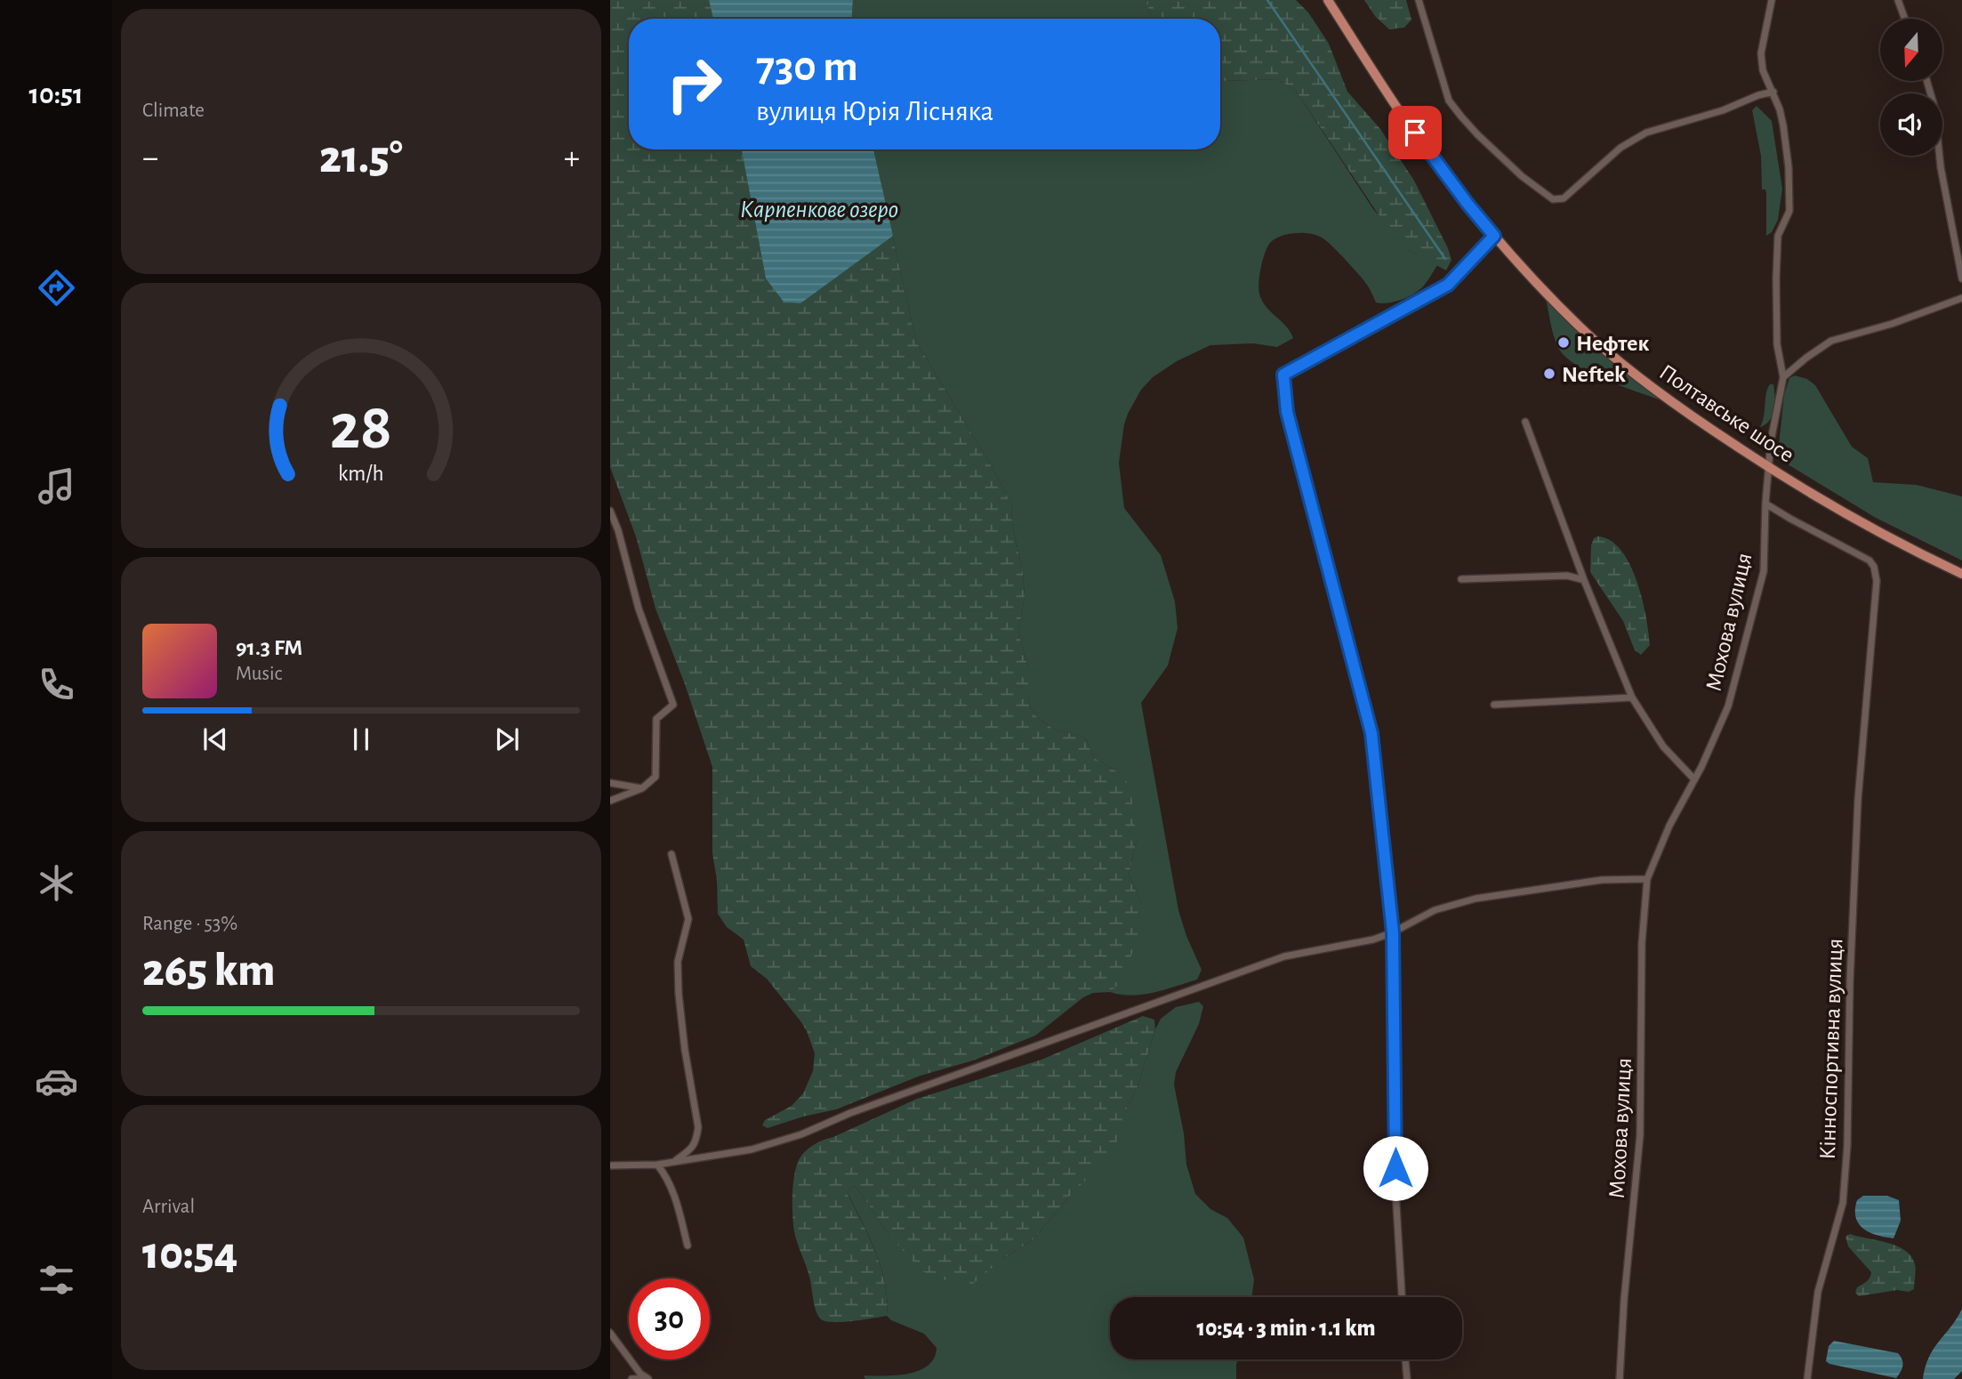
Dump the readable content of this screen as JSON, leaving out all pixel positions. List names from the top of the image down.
{
  "streets": {
    "main road": ["Полтавське шосе"],
    "street": ["Мохова вулиця", "Кінноспортивна вулиця"]
  },
  "crossings": [
    ["Полтавське шосе", "Мохова вулиця"],
    ["Мохова вулиця", "Кінноспортивна вулиця"]
  ],
  "water": ["Карпенкове озеро"],
  "places": ["Нефтек", "Neftek"],
  "north": "bottom",
  "page": {
    "tabs": "10:51",
    "tile": [
      "Climate",
      ["Range · 53%", "265 km"],
      ["Arrival", "10:54"]
    ],
    "turn": ["730 m", "вулиця Юрія Лісняка"],
    "heat": ["−", "21.5°", "+"],
    "song": ["91.3 FM", "Music"],
    "limit": "30",
    "trip": "10:54 · 3 min · 1.1 km",
    "gauge": ["28", "km/h"]
  }
}
